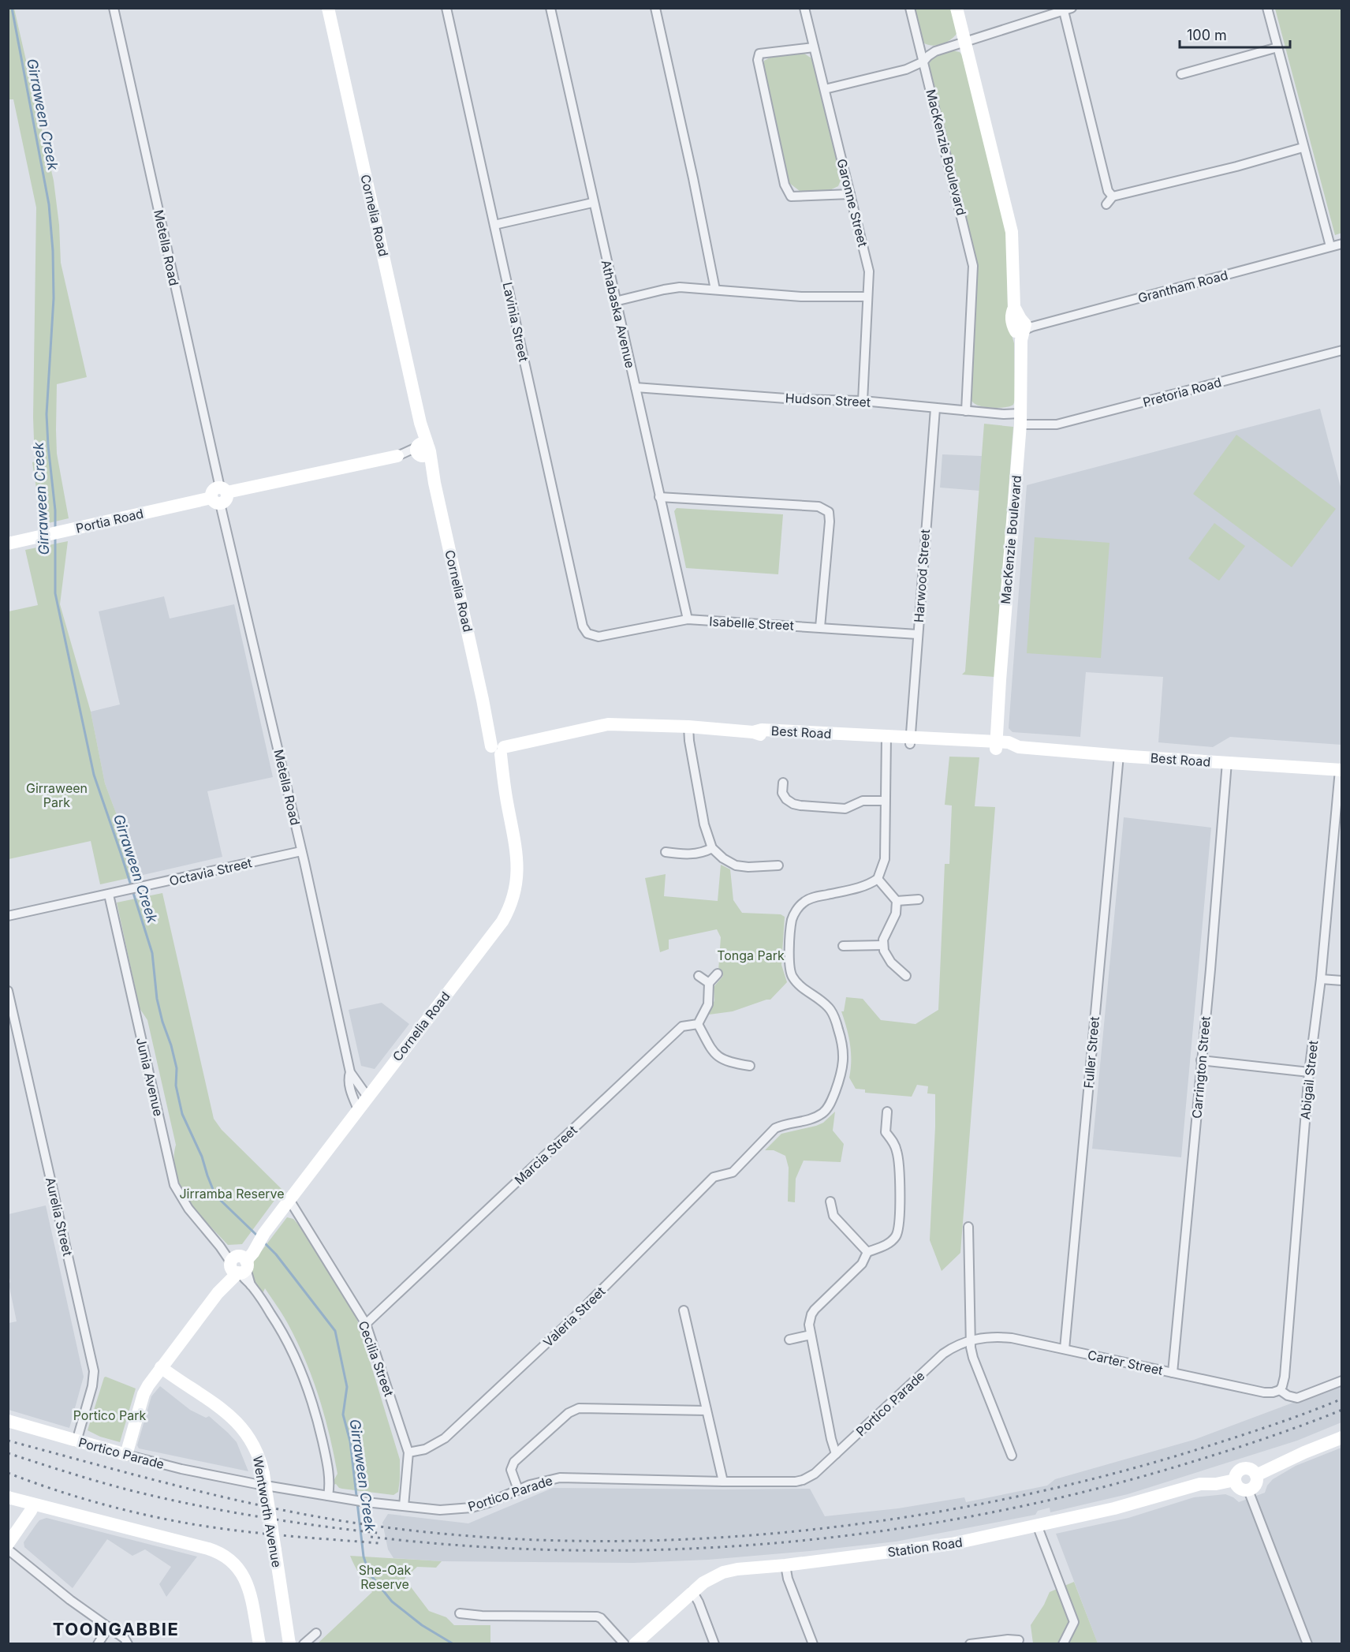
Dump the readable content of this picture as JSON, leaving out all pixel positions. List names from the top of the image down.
{
  "streets": {
    "main road": [
      "MacKenzie Boulevard",
      "Cornelia Road",
      "Portia Road",
      "Best Road",
      "Portico Parade",
      "Wentworth Avenue",
      "Station Road"
    ],
    "street": [
      "Garonne Street",
      "Metella Road",
      "Grantham Road",
      "Athabaska Avenue",
      "Lavinia Street",
      "Pretoria Road",
      "Hudson Street",
      "Harwood Street",
      "Isabelle Street",
      "Octavia Street",
      "Fuller Street",
      "Carrington Street",
      "Junia Avenue",
      "Abigail Street",
      "Marcia Street",
      "Aurelia Street",
      "Valeria Street",
      "Cecilia Street",
      "Carter Street"
    ]
  },
  "crossings": [
    ["MacKenzie Boulevard", "Grantham Road"],
    ["MacKenzie Boulevard", "Pretoria Road"],
    ["MacKenzie Boulevard", "Hudson Street"],
    ["MacKenzie Boulevard", "Best Road"],
    ["Garonne Street", "Hudson Street"],
    ["Cornelia Road", "Metella Road"],
    ["Cornelia Road", "Portia Road"],
    ["Cornelia Road", "Best Road"],
    ["Cornelia Road", "Junia Avenue"],
    ["Cornelia Road", "Cecilia Street"],
    ["Cornelia Road", "Portico Parade"],
    ["Cornelia Road", "Wentworth Avenue"],
    ["Metella Road", "Portia Road"],
    ["Metella Road", "Octavia Street"],
    ["Athabaska Avenue", "Hudson Street"],
    ["Athabaska Avenue", "Isabelle Street"],
    ["Lavinia Street", "Isabelle Street"],
    ["Pretoria Road", "Hudson Street"],
    ["Hudson Street", "Harwood Street"],
    ["Harwood Street", "Isabelle Street"],
    ["Harwood Street", "Best Road"],
    ["Best Road", "Fuller Street"],
    ["Best Road", "Carrington Street"],
    ["Best Road", "Abigail Street"],
    ["Octavia Street", "Junia Avenue"],
    ["Fuller Street", "Carter Street"],
    ["Carrington Street", "Carter Street"],
    ["Junia Avenue", "Portico Parade"],
    ["Abigail Street", "Carter Street"],
    ["Marcia Street", "Cecilia Street"],
    ["Aurelia Street", "Portico Parade"],
    ["Valeria Street", "Cecilia Street"],
    ["Cecilia Street", "Portico Parade"],
    ["Carter Street", "Portico Parade"]
  ],
  "districts": ["TOONGABBIE"],
  "water": ["Girraween Creek"],
  "parks": [
    "Girraween Park",
    "Tonga Park",
    "Jirramba Reserve",
    "Portico Park",
    "She-Oak Reserve"
  ],
  "scale_bar": "100 m"
}
